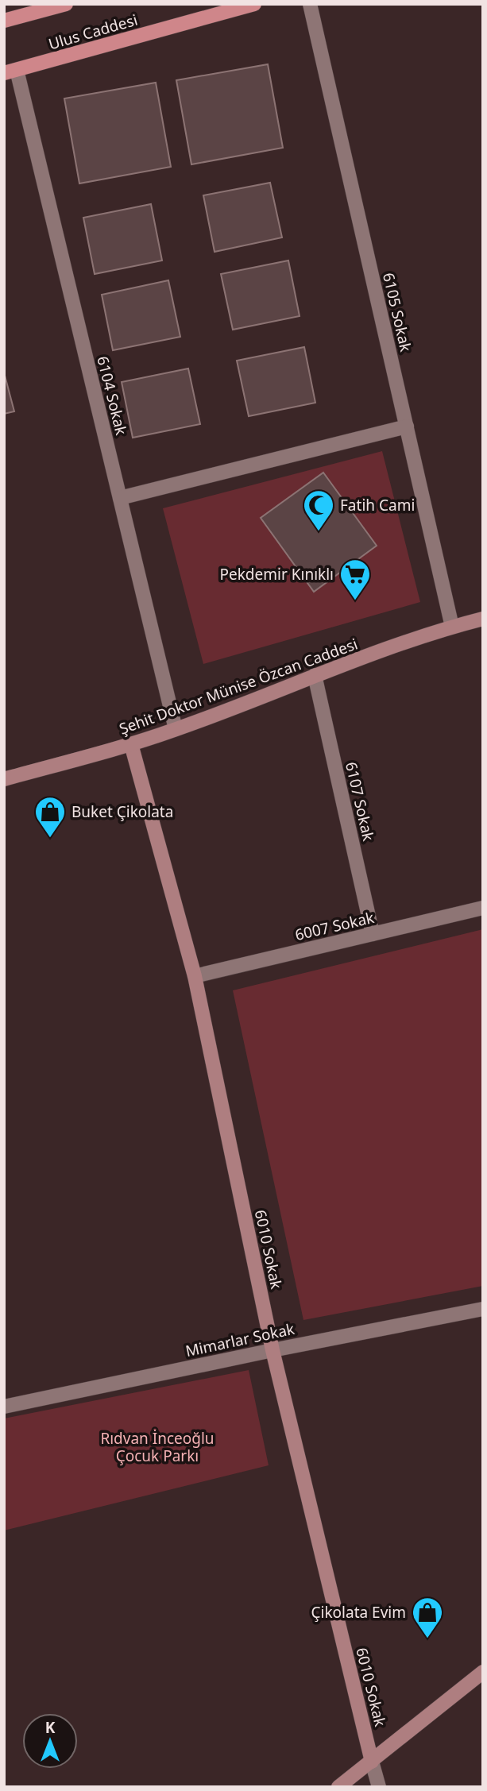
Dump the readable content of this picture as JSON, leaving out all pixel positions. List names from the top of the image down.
{
  "streets": {
    "main road": ["Ulus Caddesi"],
    "street": [
      "6105 Sokak",
      "6104 Sokak",
      "Şehit Doktor Münise Özcan Caddesi",
      "6107 Sokak",
      "6007 Sokak",
      "6010 Sokak",
      "Mimarlar Sokak"
    ]
  },
  "crossings": [
    ["Ulus Caddesi", "6104 Sokak"],
    ["6105 Sokak", "Şehit Doktor Münise Özcan Caddesi"],
    ["6104 Sokak", "Şehit Doktor Münise Özcan Caddesi"],
    ["Şehit Doktor Münise Özcan Caddesi", "6107 Sokak"],
    ["Şehit Doktor Münise Özcan Caddesi", "6010 Sokak"],
    ["6107 Sokak", "6007 Sokak"],
    ["6007 Sokak", "6010 Sokak"],
    ["6010 Sokak", "Mimarlar Sokak"]
  ],
  "parks": ["Rıdvan İnceoğlu Çocuk Parkı"],
  "places": {
    "mosque": ["Fatih Cami"],
    "supermarket": ["Pekdemir Kınıklı"],
    "shop": ["Buket Çikolata", "Çikolata Evim"]
  },
  "north": "top"
}
